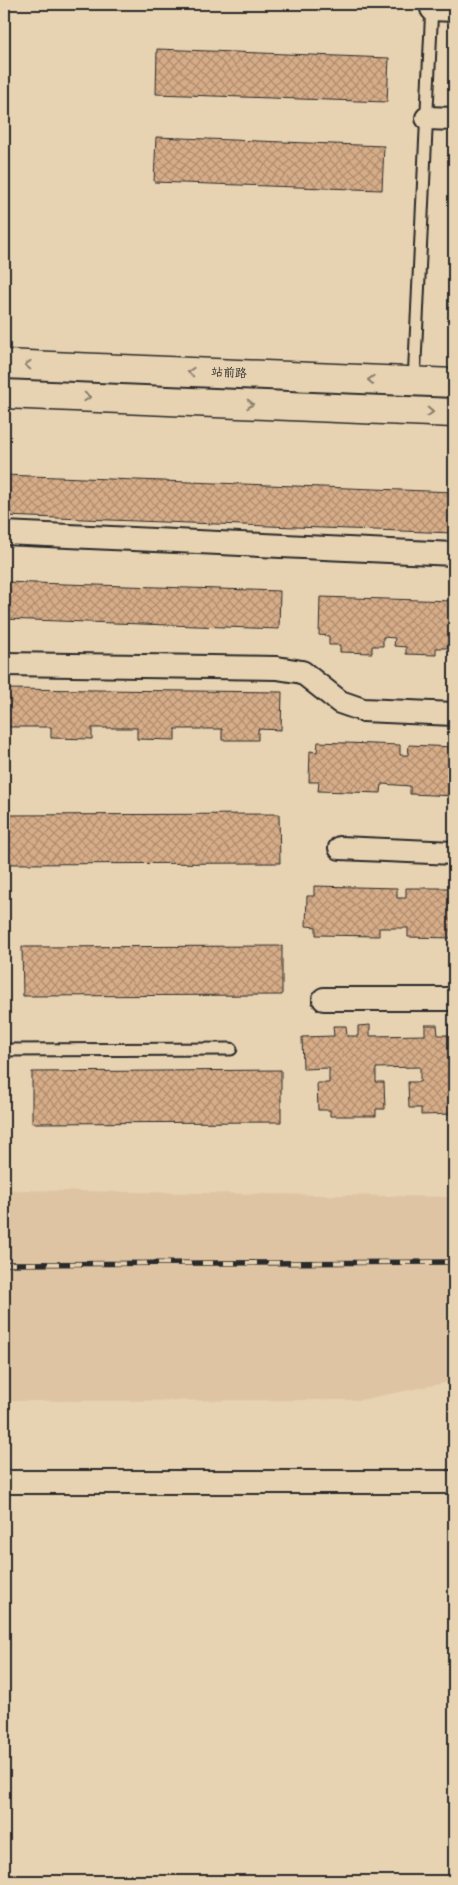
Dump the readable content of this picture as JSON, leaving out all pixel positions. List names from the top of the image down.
{
  "streets": {
    "street": ["站前路"]
  }
}
